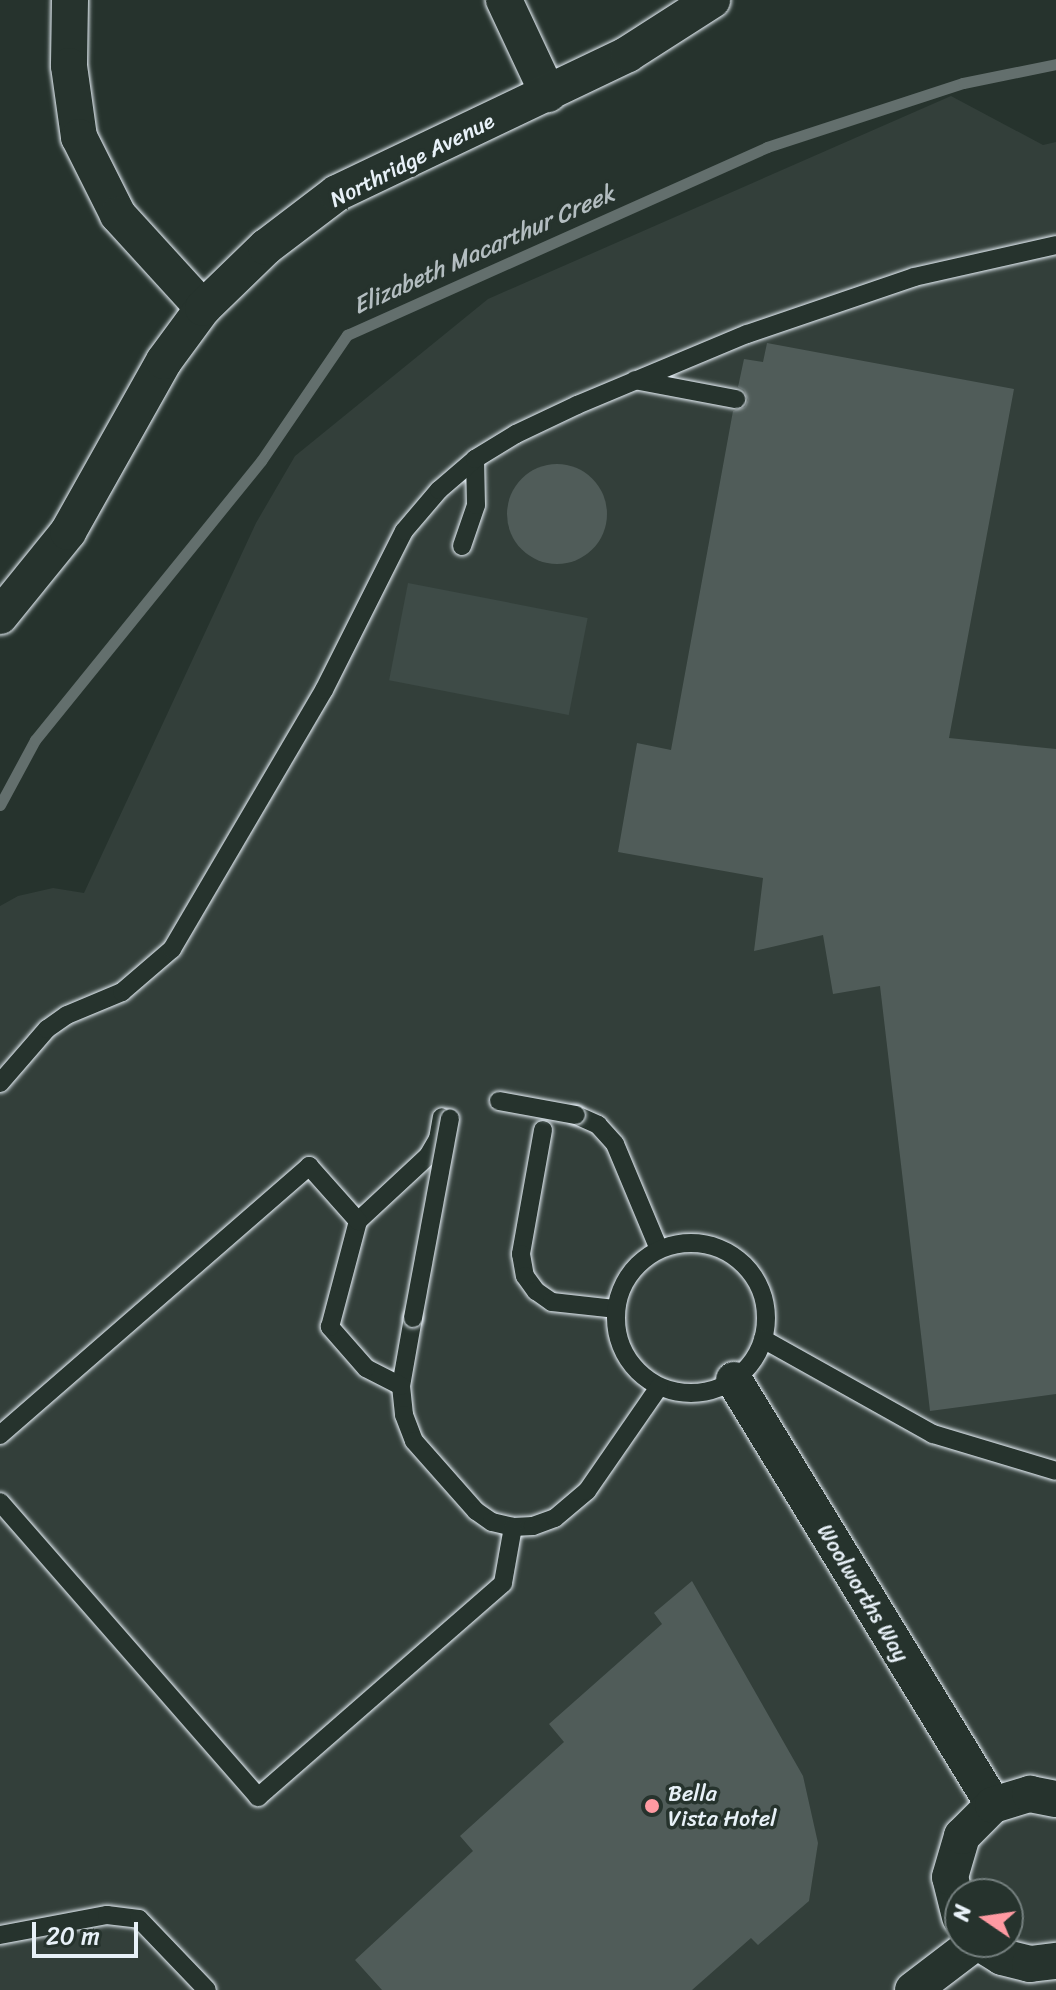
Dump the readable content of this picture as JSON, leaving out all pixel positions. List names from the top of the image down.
{
  "streets": {
    "street": ["Northridge Avenue", "Woolworths Way"]
  },
  "water": ["Elizabeth Macarthur Creek"],
  "places": ["Bella Vista Hotel"],
  "scale_bar": "20 m",
  "north": "left"
}
